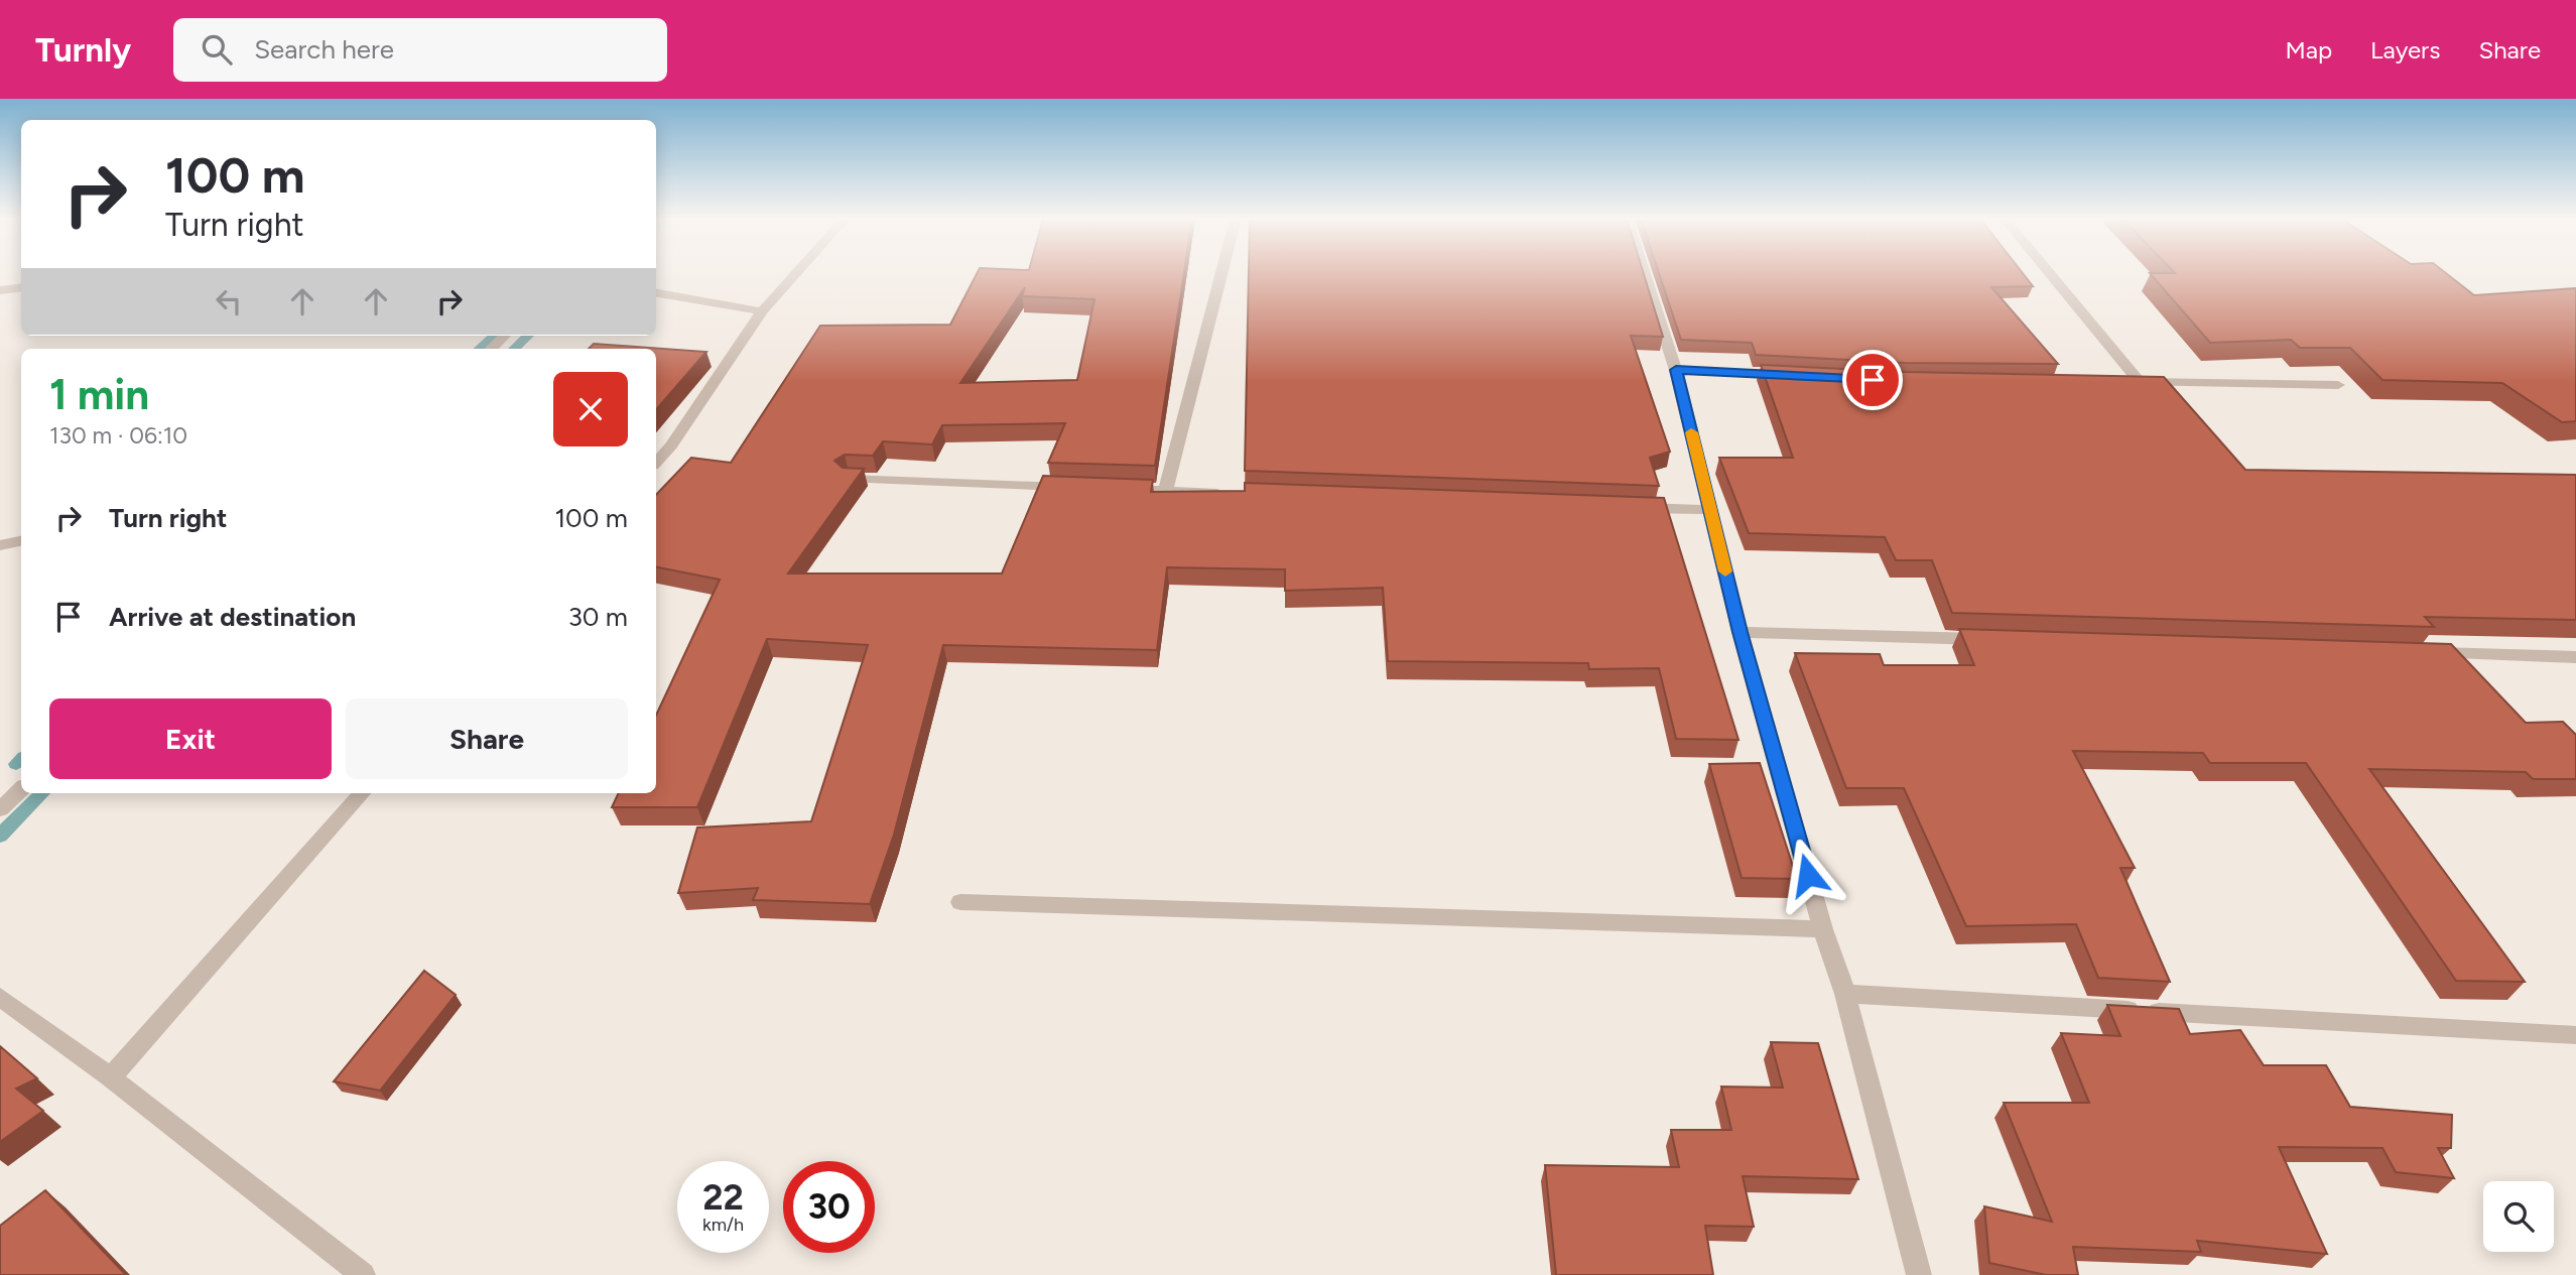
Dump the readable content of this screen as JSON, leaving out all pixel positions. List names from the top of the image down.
{
  "page": {
    "header": "Turnly",
    "search": "Search here",
    "nav": ["Map", "Layers", "Share"],
    "turn": ["100 m", "Turn right"],
    "heading": ["1 min", "130 m · 06:10"],
    "list": [
      {
        "name": "Turn right",
        "value": "100 m"
      },
      {
        "name": "Arrive at destination",
        "value": "30 m"
      }
    ],
    "buttons": ["Exit", "Share"],
    "speed": "22 km/h",
    "limit": "30"
  }
}
